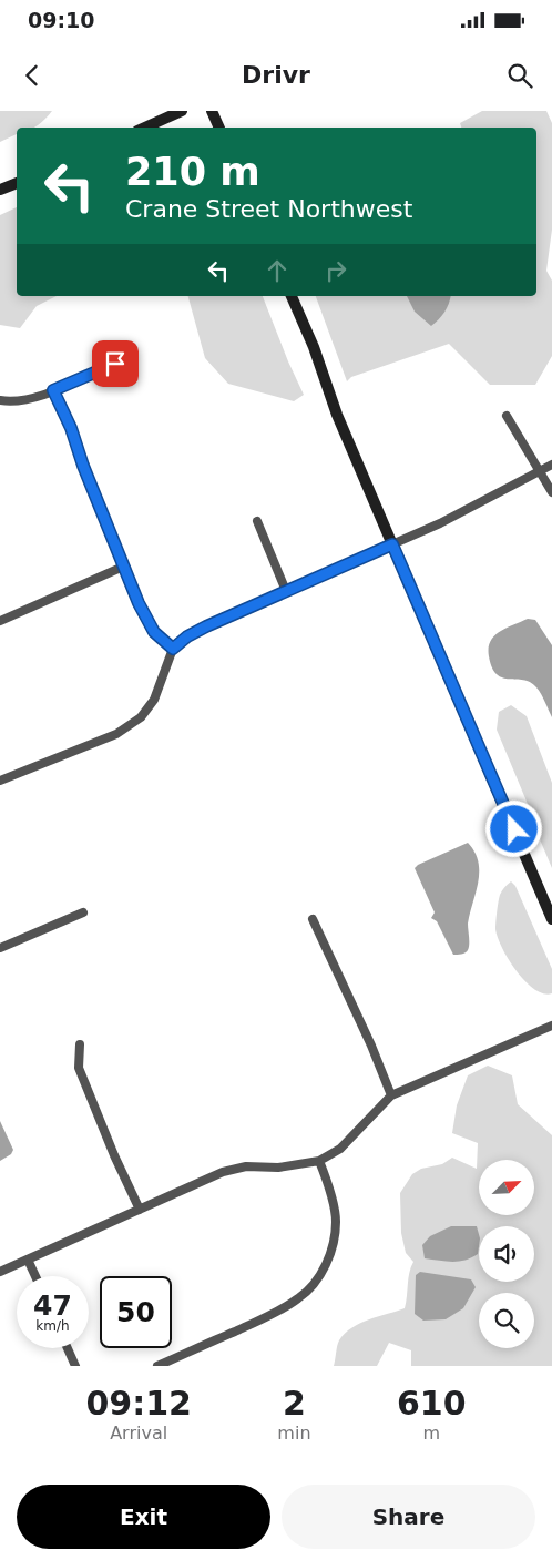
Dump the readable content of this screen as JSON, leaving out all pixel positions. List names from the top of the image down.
{
  "north": "top right",
  "page": {
    "status": "09:10",
    "header": "Drivr",
    "turn": ["210 m", "Crane Street Northwest"],
    "speed": "47 km/h",
    "limit": "50",
    "eta": [
      "09:12",
      "Arrival",
      "2",
      "min",
      "610",
      "m"
    ],
    "buttons": ["Exit", "Share"]
  }
}
